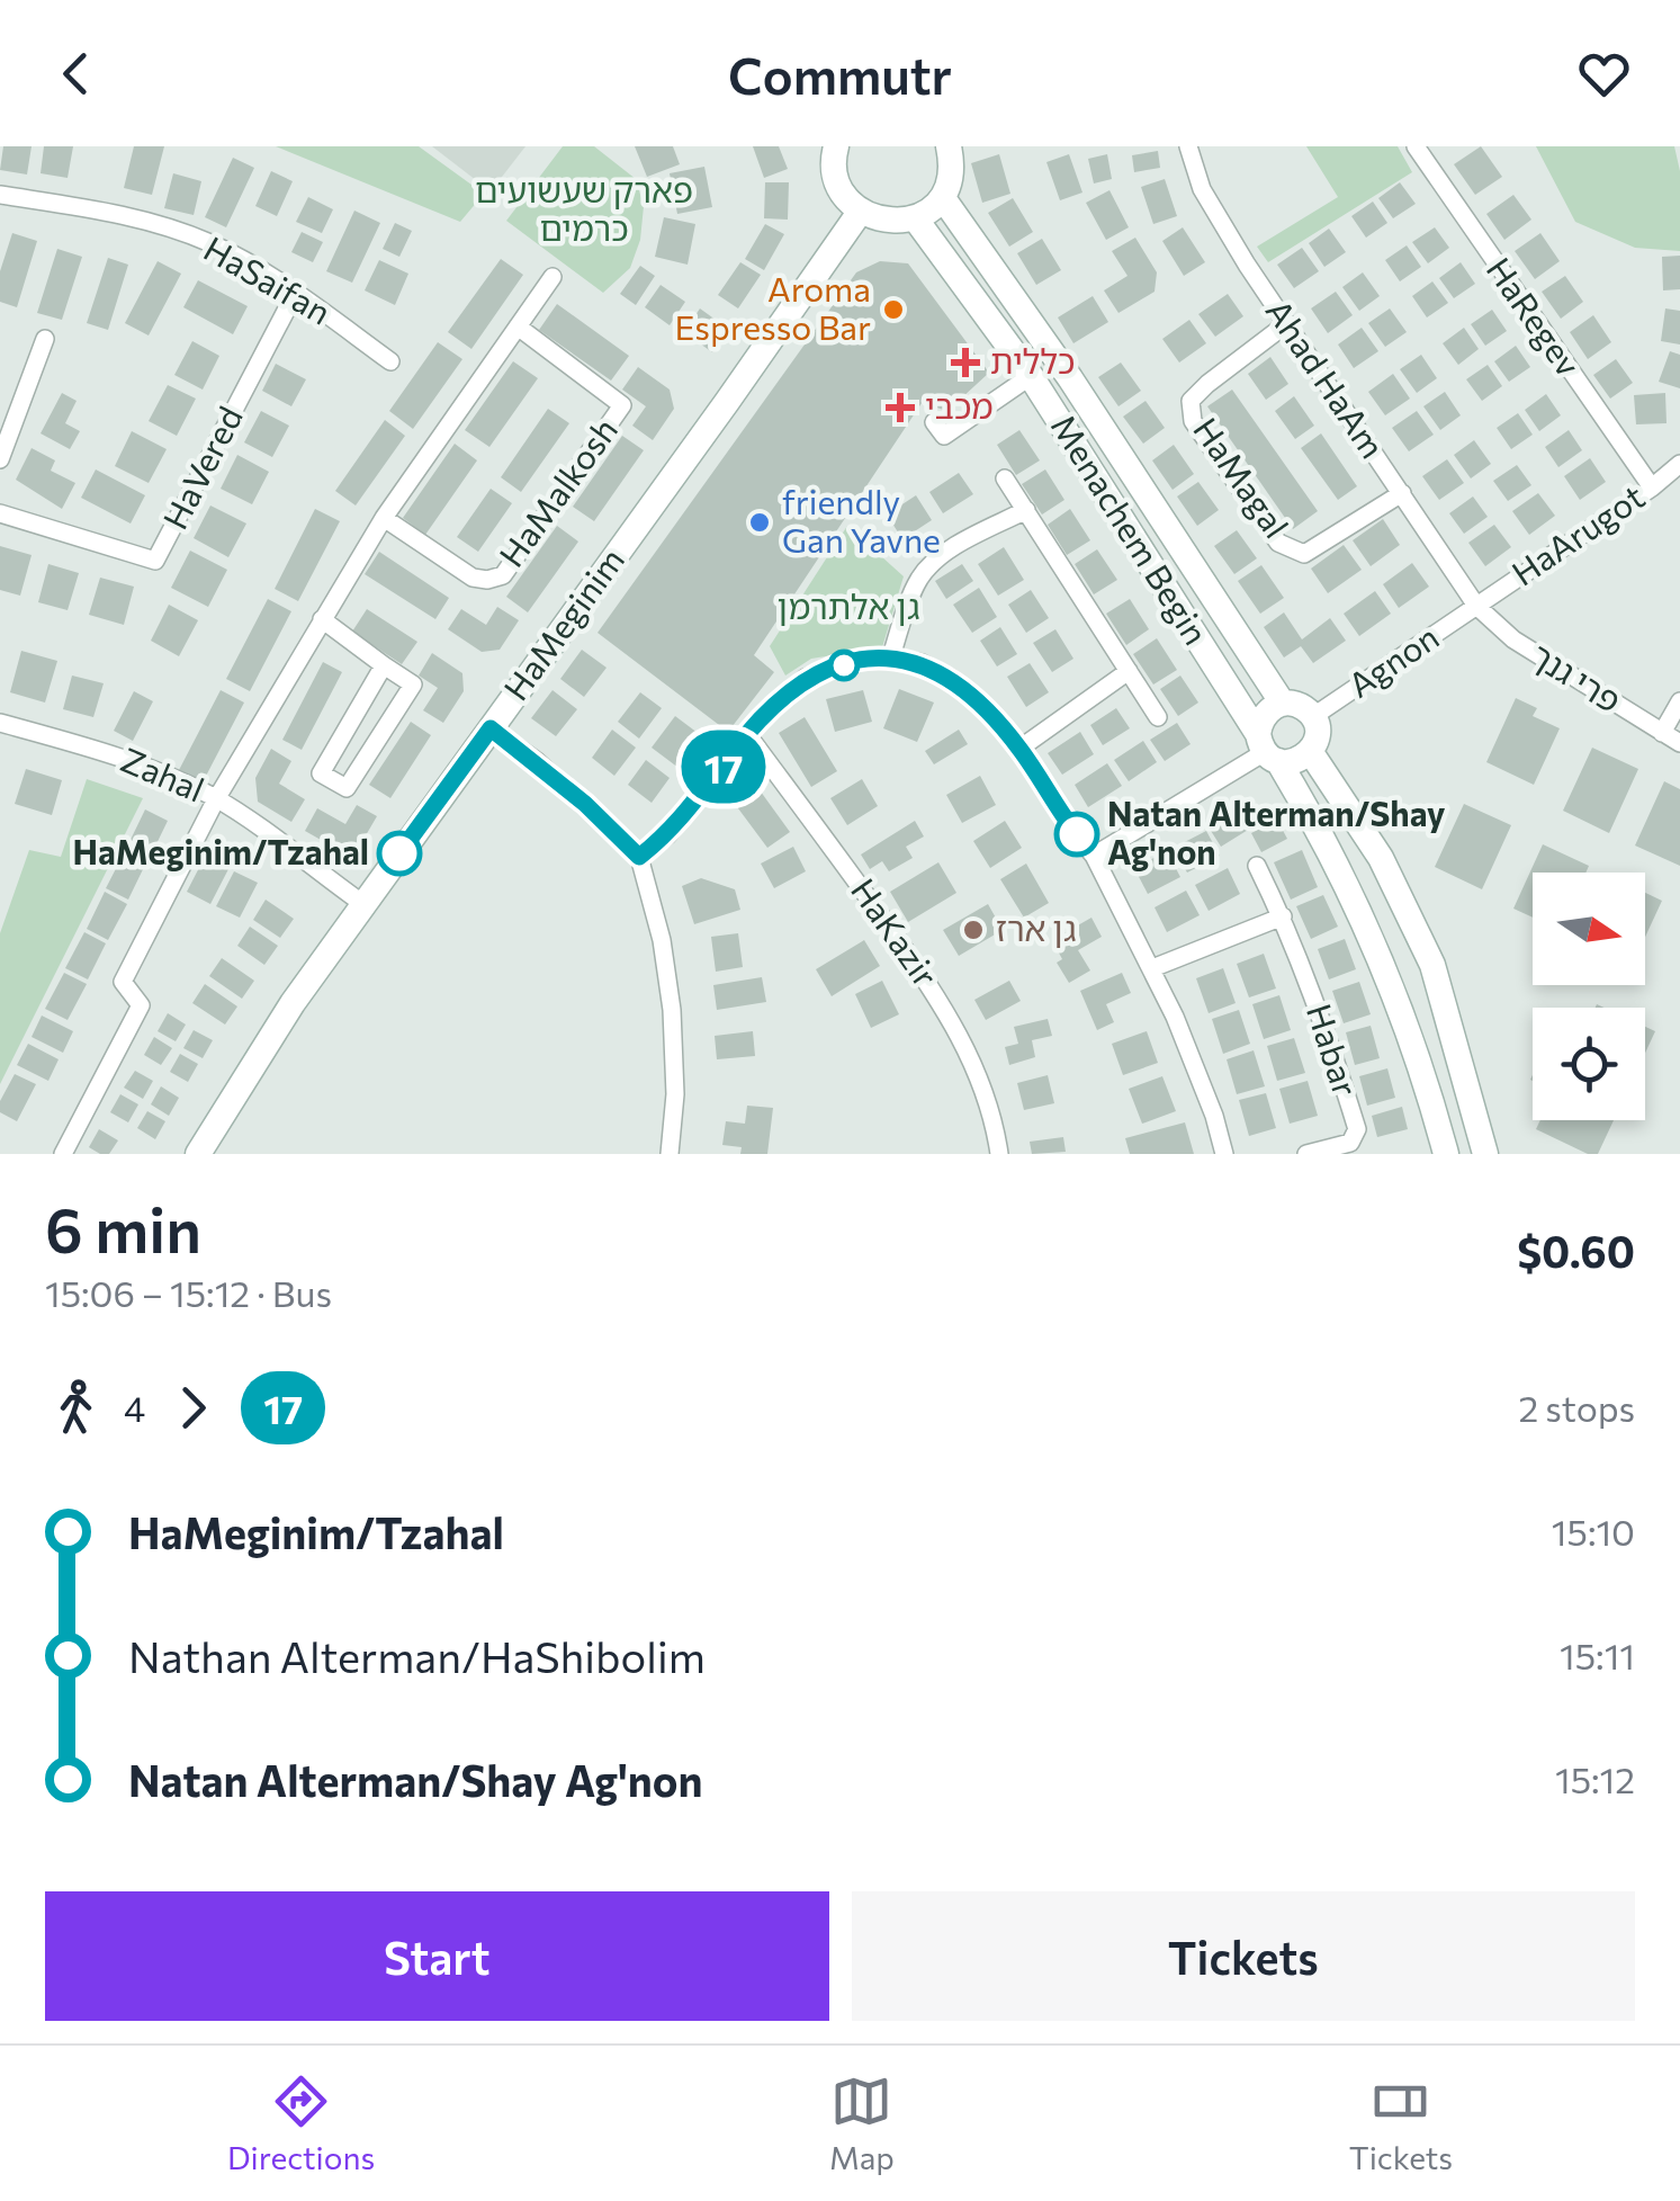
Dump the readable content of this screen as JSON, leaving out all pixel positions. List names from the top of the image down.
{
  "streets": {
    "main road": ["Menachem Begin", "HaMeginim"],
    "street": [
      "HaSaifan",
      "HaRegev",
      "Ahad HaAm",
      "HaVered",
      "HaMagal",
      "HaMalkosh",
      "HaArugot",
      "Agnon",
      "פרי גנך",
      "Zahal",
      "HaKazir",
      "Habar"
    ]
  },
  "crossings": [
    ["HaSaifan", "HaVered"],
    ["HaRegev", "HaArugot"],
    ["Ahad HaAm", "HaMagal"],
    ["Ahad HaAm", "HaArugot"],
    ["Ahad HaAm", "Agnon"],
    ["Ahad HaAm", "פרי גנך"],
    ["Menachem Begin", "Agnon"],
    ["HaArugot", "Agnon"],
    ["HaArugot", "פרי גנך"],
    ["HaMeginim", "Zahal"],
    ["Agnon", "פרי גנך"]
  ],
  "parks": ["פארק שעשועים כרמים", "גן אלתרמן"],
  "places": {
    "other": [
      "Aroma Espresso Bar",
      "friendly Gan Yavne",
      "Natan Alterman/Shay Ag'non",
      "HaMeginim/Tzahal",
      "גן ארז"
    ],
    "health": ["כללית", "מכבי"]
  },
  "lines": ["bus line 17"],
  "north": "right",
  "page": {
    "header": "Commutr",
    "on_map": "17",
    "heading": ["6 min", "15:06 – 15:12 · Bus", "$0.60"],
    "legs": ["4", "17", "2 stops"],
    "list": [
      {
        "name": "HaMeginim/Tzahal",
        "value": "15:10"
      },
      {
        "name": "Nathan Alterman/HaShibolim",
        "value": "15:11"
      },
      {
        "name": "Natan Alterman/Shay Ag'non",
        "value": "15:12"
      }
    ],
    "buttons": ["Start", "Tickets"],
    "tabs": ["Directions", "Map", "Tickets"]
  }
}
